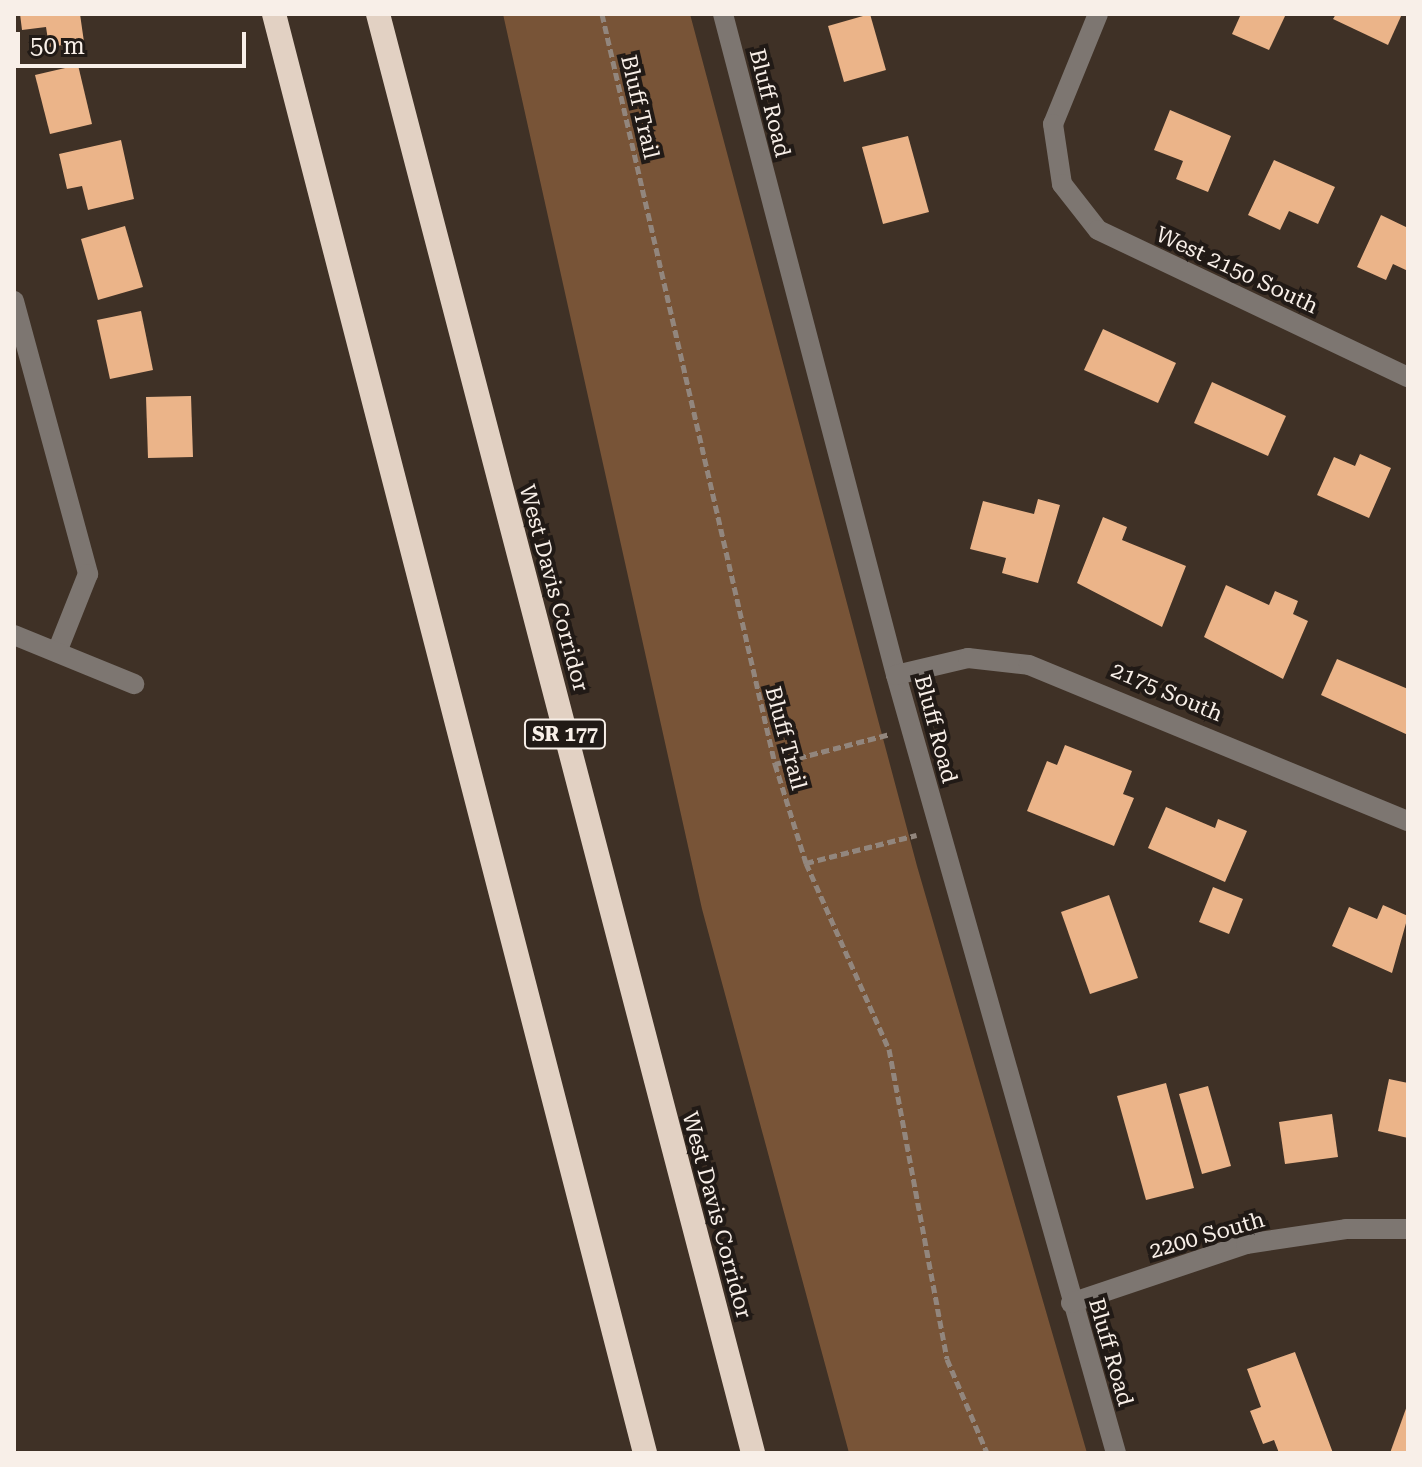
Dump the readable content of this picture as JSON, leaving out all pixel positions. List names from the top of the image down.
{
  "streets": {
    "highway": ["West Davis Corridor", "SR 177"],
    "street": [
      "Bluff Road",
      "West 2150 South",
      "2175 South",
      "2200 South"
    ],
    "path": ["Bluff Trail"]
  },
  "crossings": [
    ["Bluff Road", "2175 South"],
    ["Bluff Road", "2200 South"]
  ],
  "scale_bar": "50 m"
}
